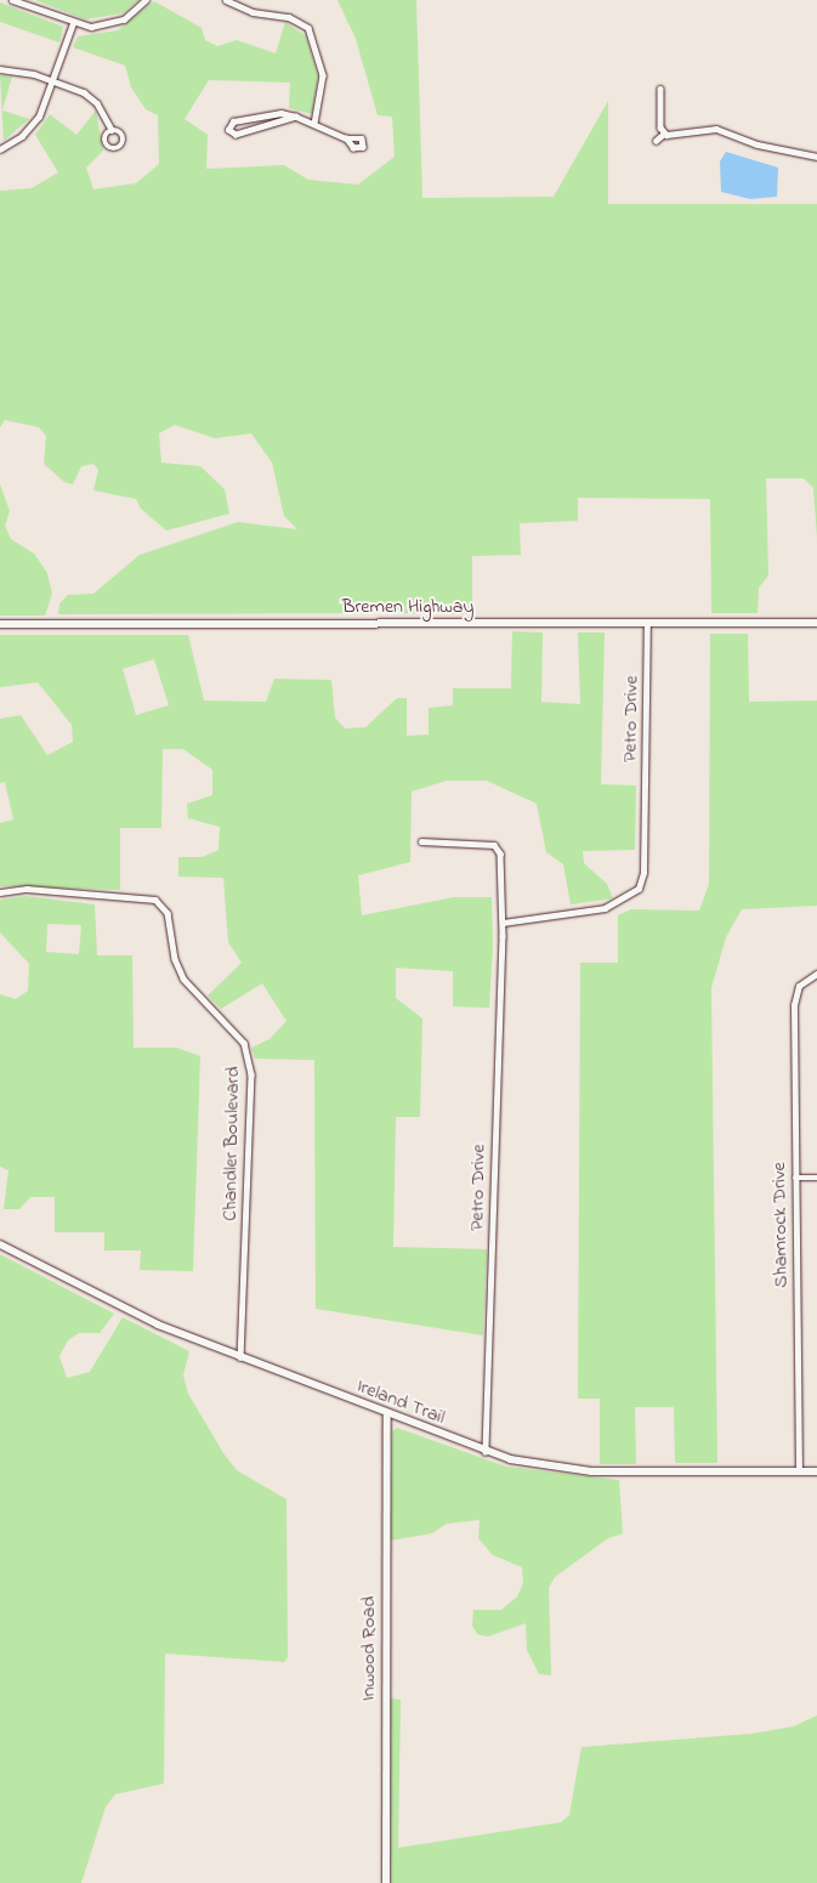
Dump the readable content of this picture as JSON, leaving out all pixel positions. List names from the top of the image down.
{
  "streets": {
    "street": [
      "Bremen Highway",
      "Petro Drive",
      "Chandler Boulevard",
      "Shamrock Drive",
      "Ireland Trail",
      "Inwood Road"
    ]
  },
  "crossings": [
    ["Bremen Highway", "Petro Drive"],
    ["Petro Drive", "Ireland Trail"],
    ["Chandler Boulevard", "Ireland Trail"],
    ["Shamrock Drive", "Ireland Trail"],
    ["Ireland Trail", "Inwood Road"]
  ]
}
